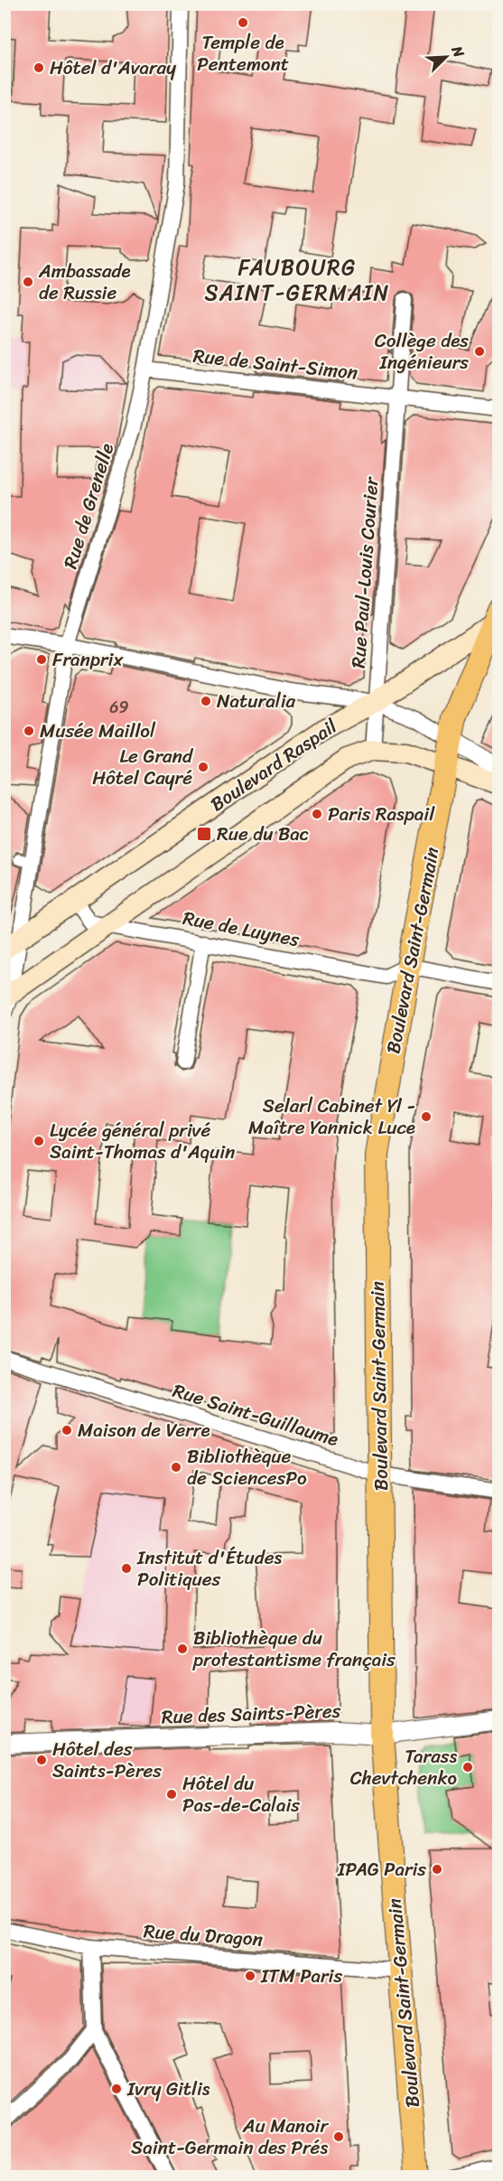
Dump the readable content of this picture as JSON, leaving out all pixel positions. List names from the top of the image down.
{
  "streets": {
    "main road": ["Boulevard Raspail", "Boulevard Saint-Germain"],
    "street": [
      "Rue de Saint-Simon",
      "Rue de Grenelle",
      "Rue Paul-Louis Courier",
      "Rue de Luynes",
      "Rue Saint-Guillaume",
      "Rue des Saints-Pères",
      "Rue du Dragon"
    ]
  },
  "crossings": [
    ["Rue de Saint-Simon", "Rue de Grenelle"],
    ["Rue de Saint-Simon", "Rue Paul-Louis Courier"],
    ["Rue de Grenelle", "Boulevard Raspail"],
    ["Rue Paul-Louis Courier", "Boulevard Raspail"],
    ["Boulevard Raspail", "Rue de Luynes"],
    ["Boulevard Raspail", "Boulevard Saint-Germain"],
    ["Rue de Luynes", "Boulevard Saint-Germain"],
    ["Boulevard Saint-Germain", "Rue Saint-Guillaume"],
    ["Boulevard Saint-Germain", "Rue des Saints-Pères"],
    ["Boulevard Saint-Germain", "Rue du Dragon"]
  ],
  "districts": ["FAUBOURG SAINT-GERMAIN"],
  "places": {
    "other": [
      "Temple de Pentemont",
      "Hôtel d'Avaray",
      "Ambassade de Russie",
      "Collège des Ingénieurs",
      "Franprix",
      "Naturalia",
      "Musée Maillol",
      "Le Grand Hôtel Cayré",
      "Paris Raspail",
      "Selarl Cabinet Yl - Maître Yannick Luce",
      "Lycée général privé Saint-Thomas d'Aquin",
      "Maison de Verre",
      "Bibliothèque de SciencesPo",
      "Institut d'Études Politiques",
      "Bibliothèque du protestantisme français",
      "Hôtel des Saints-Pères",
      "Tarass Chevtchenko",
      "Hôtel du Pas-de-Calais",
      "IPAG Paris",
      "ITM Paris",
      "Ivry Gitlis",
      "Au Manoir Saint-Germain des Prés"
    ],
    "transit": ["Rue du Bac"]
  },
  "house_numbers": ["69"],
  "north": "top right"
}
